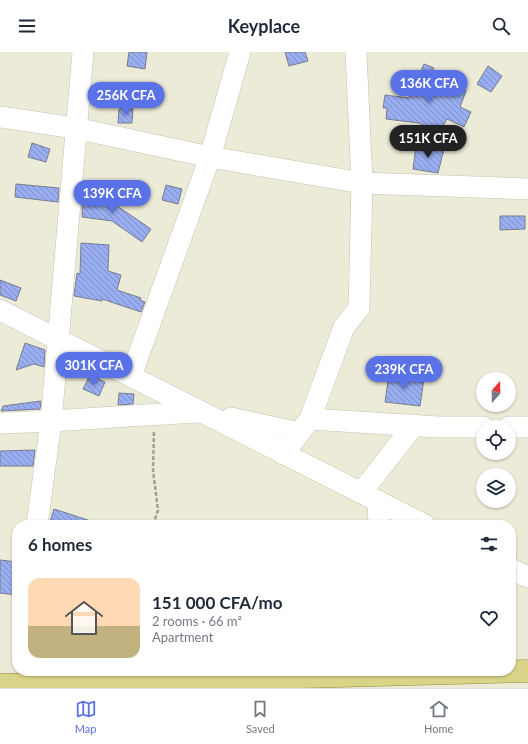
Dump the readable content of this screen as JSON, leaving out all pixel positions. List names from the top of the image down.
{
  "north": "top",
  "page": {
    "header": "Keyplace",
    "price": [
      "136K CFA",
      "256K CFA",
      "151K CFA",
      "139K CFA",
      "301K CFA",
      "239K CFA"
    ],
    "heading": "6 homes",
    "list": [
      {
        "name": "151 000 CFA/mo",
        "note": "2 rooms · 66 m² · Apartment"
      }
    ],
    "tabs": ["Map", "Saved", "Home"]
  }
}
